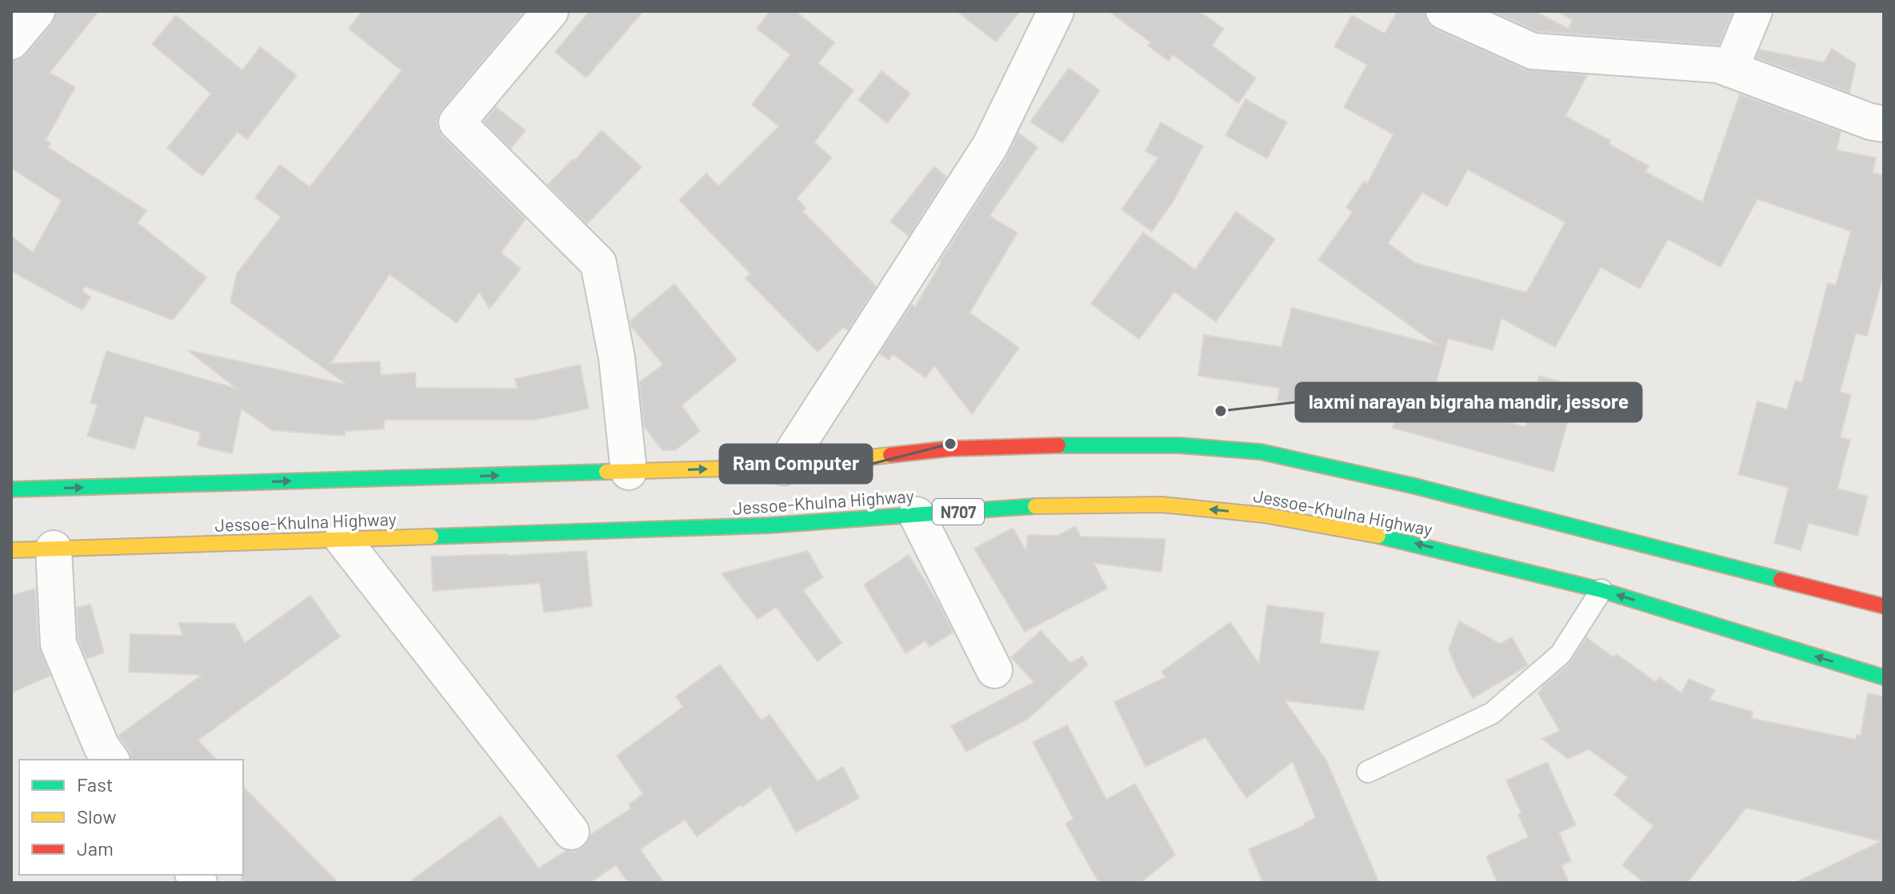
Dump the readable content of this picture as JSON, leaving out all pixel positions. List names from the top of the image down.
{
  "streets": {
    "highway": ["Jessoe-Khulna Highway", "N707"]
  },
  "places": ["laxmi narayan bigraha mandir, jessore", "Ram Computer"],
  "legend": ["Fast", "Slow", "Jam"]
}
